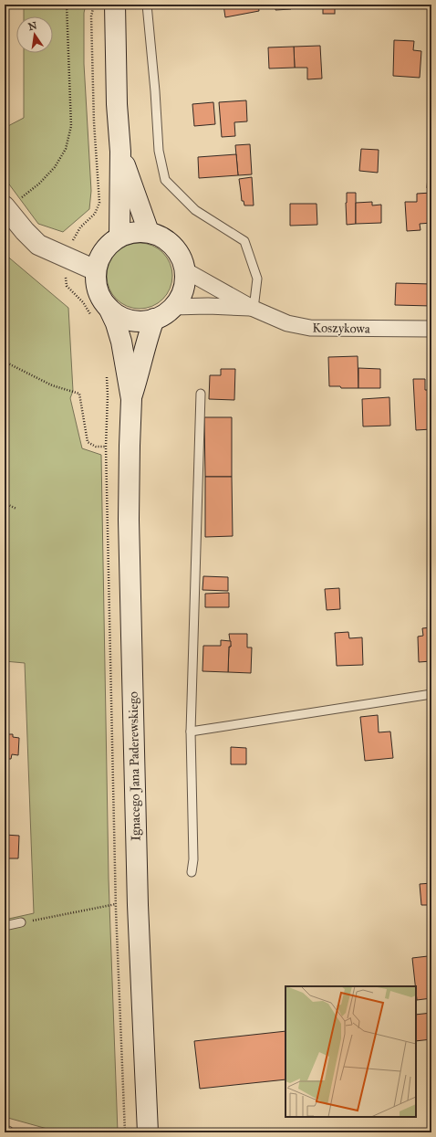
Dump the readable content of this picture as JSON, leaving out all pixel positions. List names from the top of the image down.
{
  "streets": {
    "main road": ["Ignacego Jana Paderewskiego"],
    "street": ["Koszykowa"]
  },
  "crossings": [
    ["Koszykowa", "Ignacego Jana Paderewskiego"]
  ],
  "north": "top"
}
